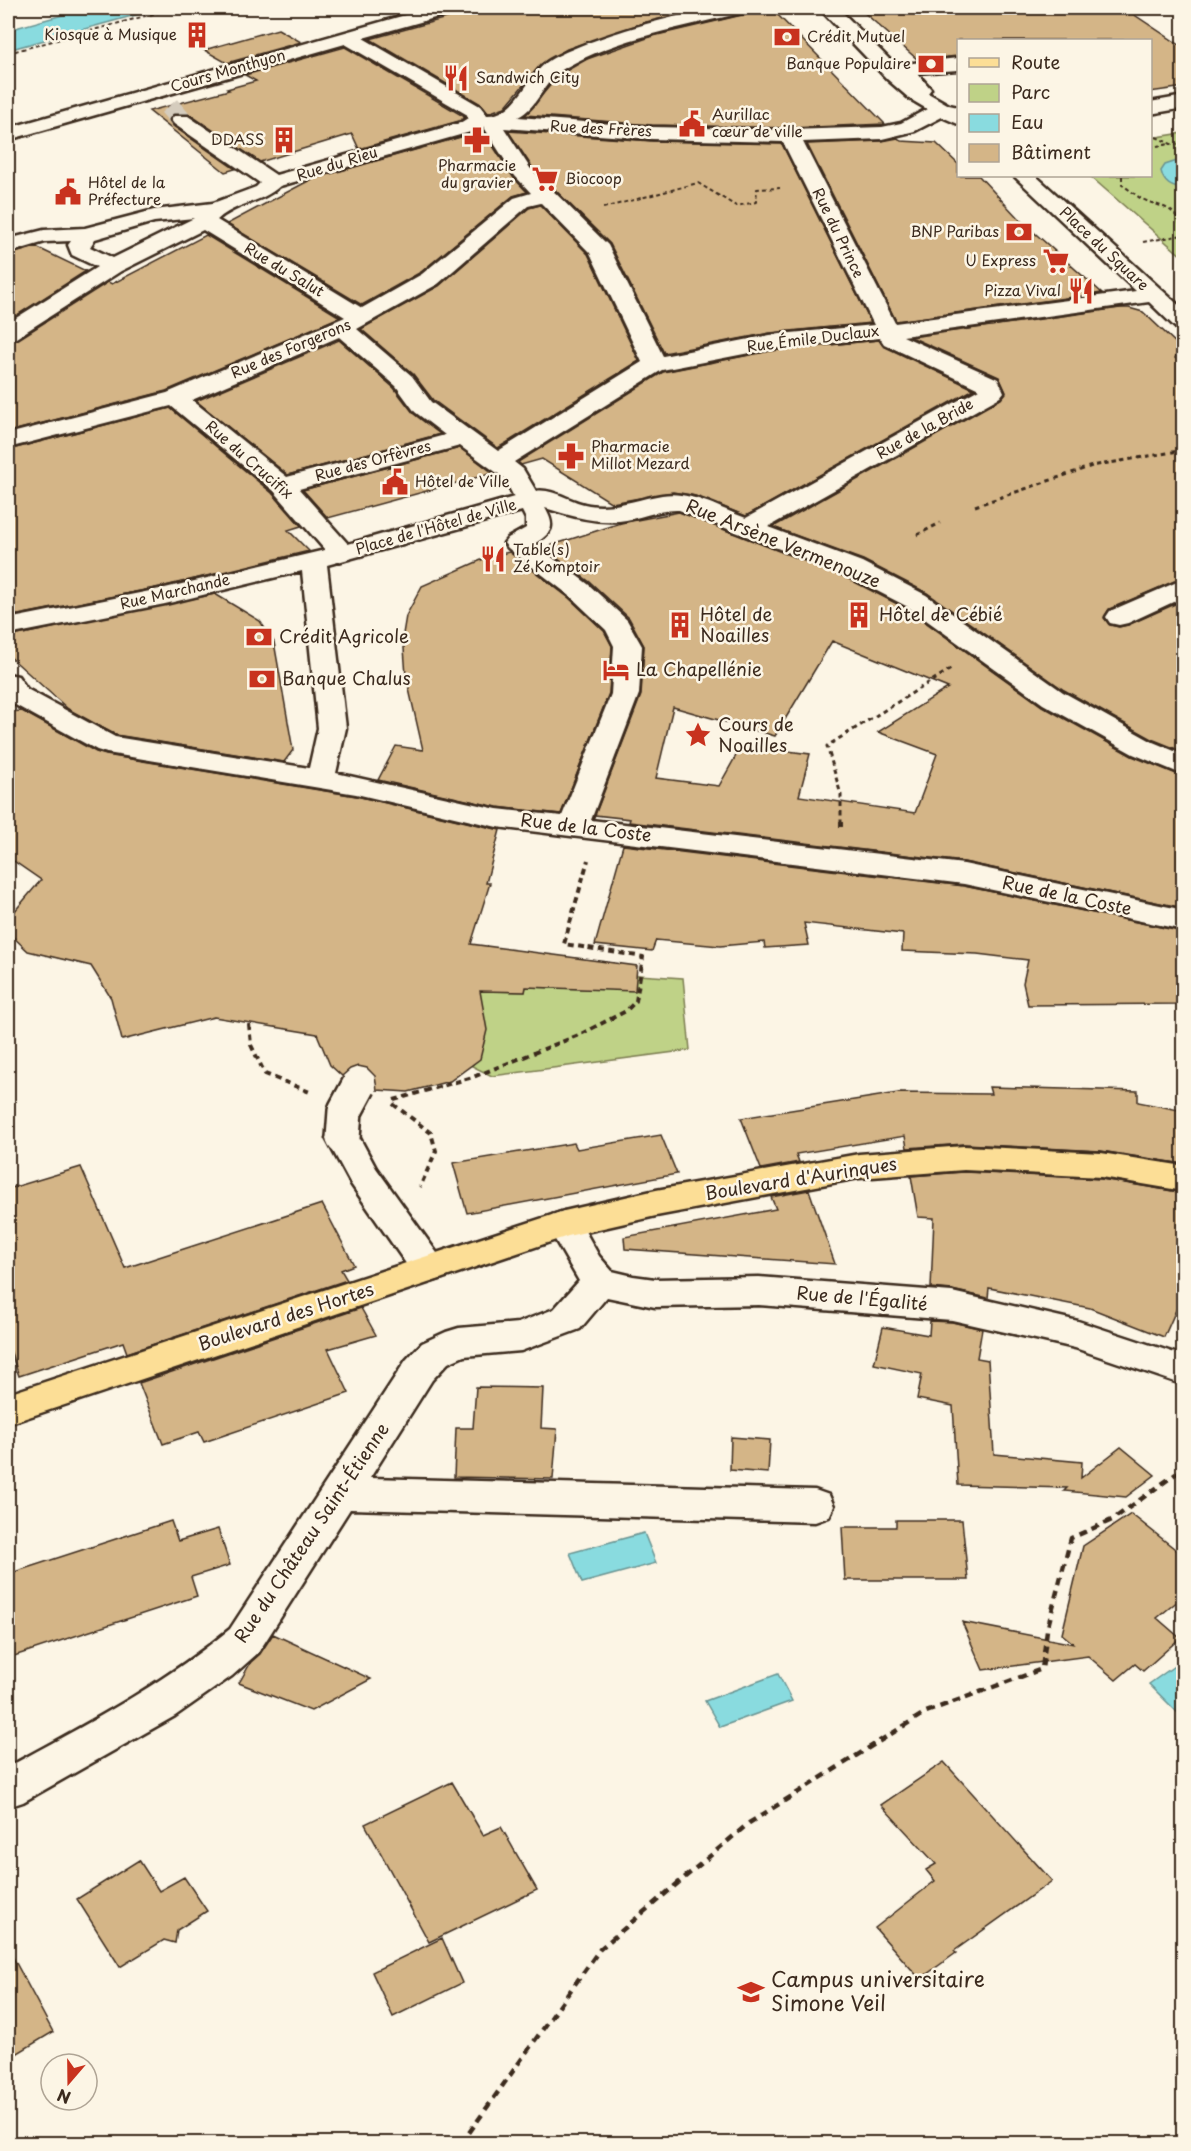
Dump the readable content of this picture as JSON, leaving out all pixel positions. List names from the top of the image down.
{
  "streets": {
    "main road": ["Boulevard d'Aurinques", "Boulevard des Hortes"],
    "street": [
      "Cours Monthyon",
      "Rue des Frères",
      "Rue du Rieu",
      "Rue du Prince",
      "Place du Square",
      "Rue du Salut",
      "Rue Émile Duclaux",
      "Rue des Forgerons",
      "Rue de la Bride",
      "Rue du Crucifix",
      "Rue des Orfèvres",
      "Place de l'Hôtel de Ville",
      "Rue Arsène Vermenouze",
      "Rue Marchande",
      "Rue de la Coste",
      "Rue de l'Égalité",
      "Rue du Château Saint-Étienne"
    ]
  },
  "crossings": [
    ["Rue des Frères", "Rue du Rieu"],
    ["Rue des Frères", "Rue du Prince"],
    ["Rue du Rieu", "Rue du Salut"],
    ["Rue du Prince", "Rue Émile Duclaux"],
    ["Rue du Prince", "Rue de la Bride"],
    ["Place du Square", "Rue Émile Duclaux"],
    ["Rue du Salut", "Rue des Forgerons"],
    ["Rue du Salut", "Rue des Orfèvres"],
    ["Rue du Salut", "Place de l'Hôtel de Ville"],
    ["Rue Émile Duclaux", "Rue de la Bride"],
    ["Rue Émile Duclaux", "Place de l'Hôtel de Ville"],
    ["Rue des Forgerons", "Rue du Crucifix"],
    ["Rue de la Bride", "Rue Arsène Vermenouze"],
    ["Rue du Crucifix", "Rue des Orfèvres"],
    ["Rue du Crucifix", "Place de l'Hôtel de Ville"],
    ["Rue du Crucifix", "Rue Marchande"],
    ["Rue des Orfèvres", "Place de l'Hôtel de Ville"],
    ["Place de l'Hôtel de Ville", "Rue Arsène Vermenouze"],
    ["Place de l'Hôtel de Ville", "Rue Marchande"],
    ["Boulevard d'Aurinques", "Boulevard des Hortes"],
    ["Rue de l'Égalité", "Rue du Château Saint-Étienne"]
  ],
  "places": {
    "building": [
      "Kiosque à Musique",
      "DDASS",
      "Hôtel de Cébié",
      "Hôtel de Noailles"
    ],
    "bank": [
      "Crédit Mutuel",
      "Banque Populaire",
      "BNP Paribas",
      "Crédit Agricole",
      "Banque Chalus"
    ],
    "restaurant": ["Sandwich City", "Pizza Vival", "Table(s) Zé Komptoir"],
    "public building": ["Aurillac cœur de ville", "Hôtel de la Préfecture", "Hôtel de Ville"],
    "pharmacy": ["Pharmacie du gravier", "Pharmacie Millot Mezard"],
    "supermarket": ["Biocoop", "U Express"],
    "hotel": ["La Chapellénie"],
    "place": ["Cours de Noailles"],
    "school or university": ["Campus universitaire Simone Veil"]
  },
  "legend": [
    "Route",
    "Parc",
    "Eau",
    "Bâtiment"
  ],
  "north": "bottom"
}
